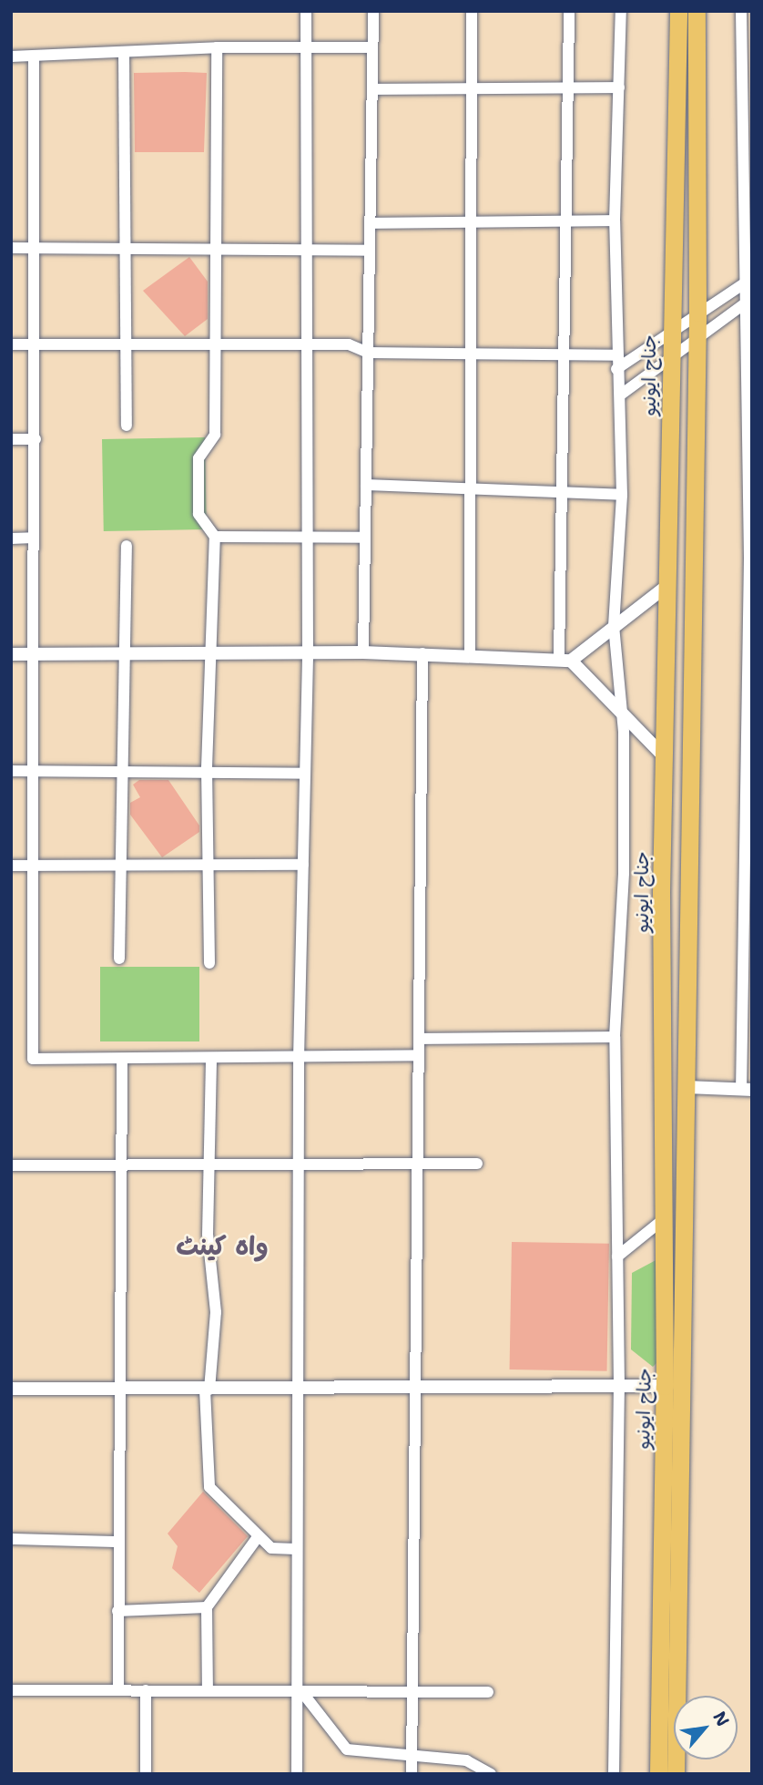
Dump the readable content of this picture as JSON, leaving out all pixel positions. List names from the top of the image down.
{
  "streets": {
    "main road": ["جناح ایونیو"]
  },
  "districts": ["واہ کینٹ"],
  "north": "top right"
}
